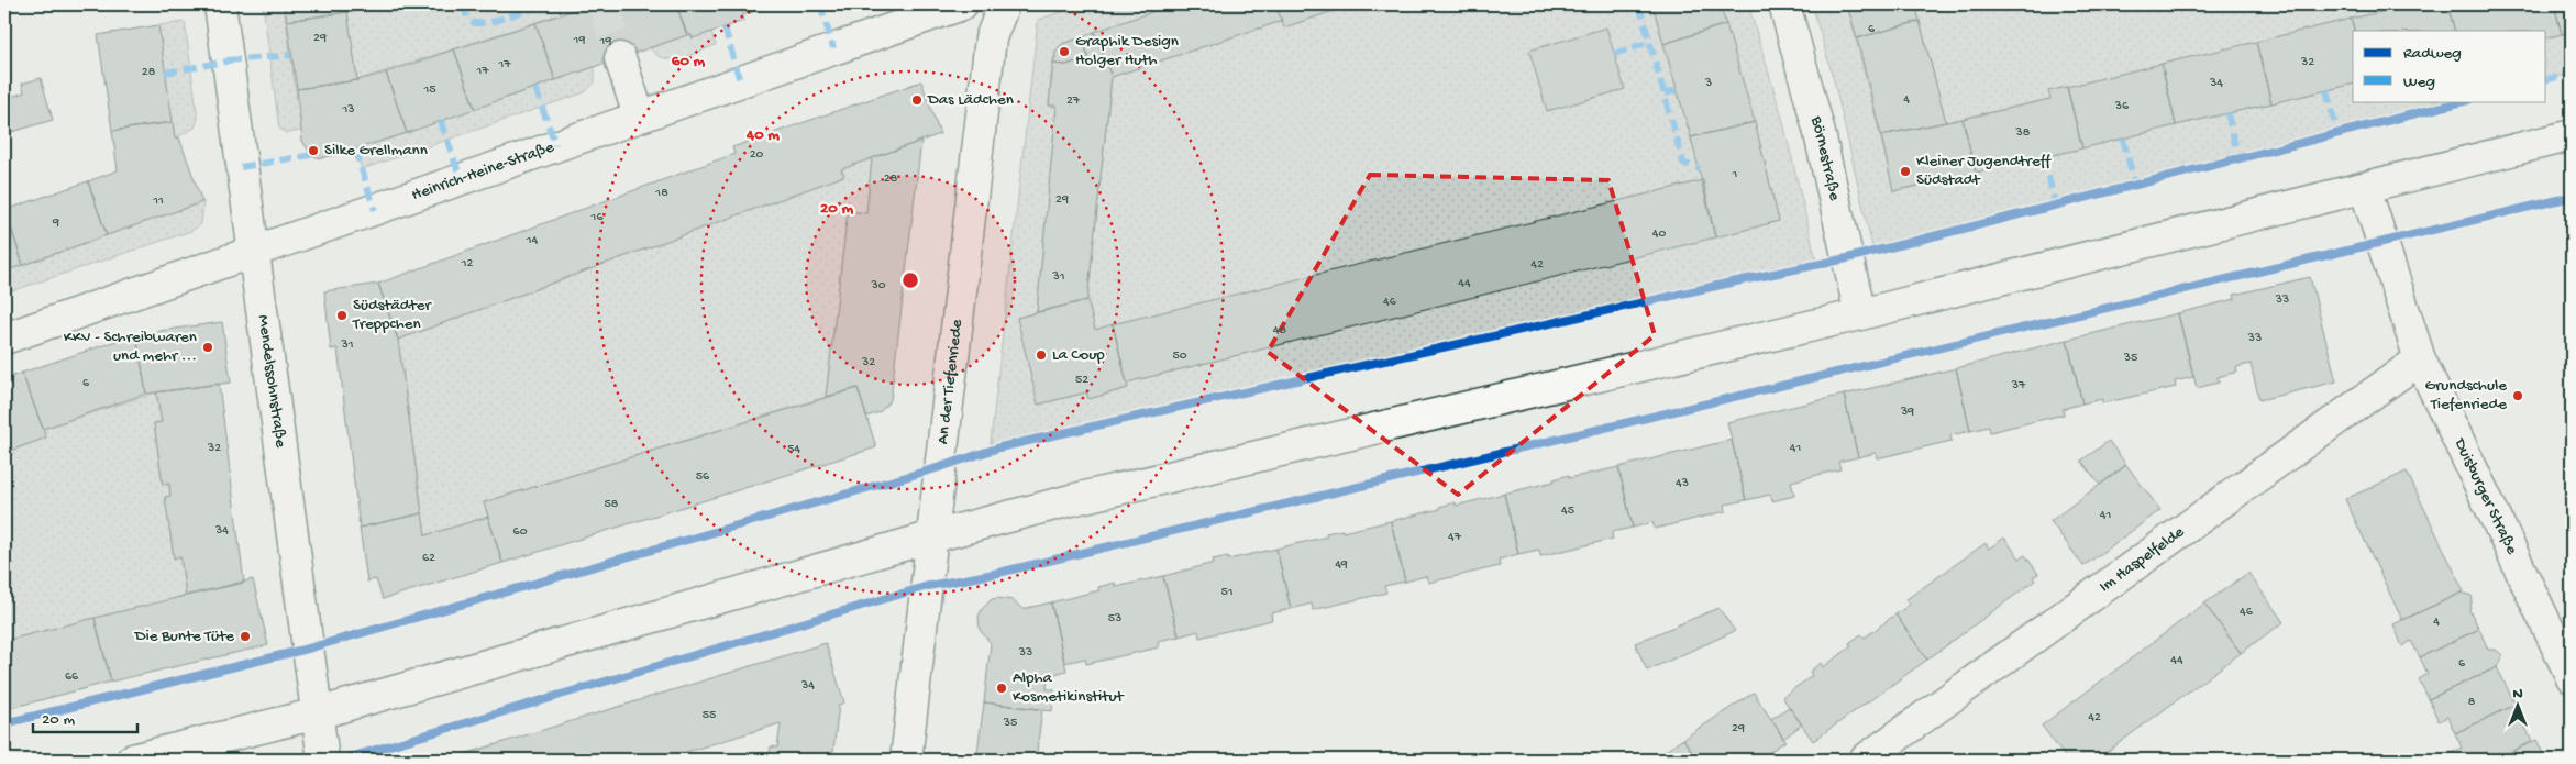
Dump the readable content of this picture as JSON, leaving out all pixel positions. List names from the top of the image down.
{
  "streets": {
    "street": [
      "Börnestraße",
      "Heinrich-Heine-Straße",
      "An der Tiefenriede",
      "Mendelssohnstraße",
      "Duisburger Straße",
      "Im Haspelfelde"
    ]
  },
  "crossings": [
    ["Heinrich-Heine-Straße", "Mendelssohnstraße"],
    ["Duisburger Straße", "Im Haspelfelde"]
  ],
  "places": [
    "Graphik Design Holger Huth",
    "Das Lädchen",
    "Silke Grellmann",
    "Kleiner Jugendtreff Südstadt",
    "Südstädter Treppchen",
    "KKV - Schreibwaren und mehr ...",
    "La Coup",
    "Grundschule Tiefenriede",
    "Die Bunte Tüte",
    "Alpha Kosmetikinstitut"
  ],
  "house_numbers": [
    "6",
    "29",
    "19",
    "19",
    "32",
    "17",
    "17",
    "28",
    "3",
    "34",
    "15",
    "4",
    "27",
    "36",
    "13",
    "38",
    "20",
    "1",
    "28",
    "18",
    "29",
    "11",
    "16",
    "9",
    "40",
    "14",
    "12",
    "42",
    "31",
    "44",
    "30",
    "33",
    "46",
    "48",
    "33",
    "31",
    "50",
    "35",
    "32",
    "52",
    "6",
    "37",
    "39",
    "32",
    "41",
    "54",
    "56",
    "43",
    "58",
    "45",
    "41",
    "34",
    "60",
    "47",
    "62",
    "49",
    "51",
    "46",
    "53",
    "4",
    "33",
    "44",
    "6",
    "66",
    "34",
    "8",
    "55",
    "42",
    "35",
    "29"
  ],
  "legend": ["Radweg", "Weg"],
  "scale_bar": "20 m",
  "north": "top",
  "rings": ["60 m", "40 m", "20 m"]
}
